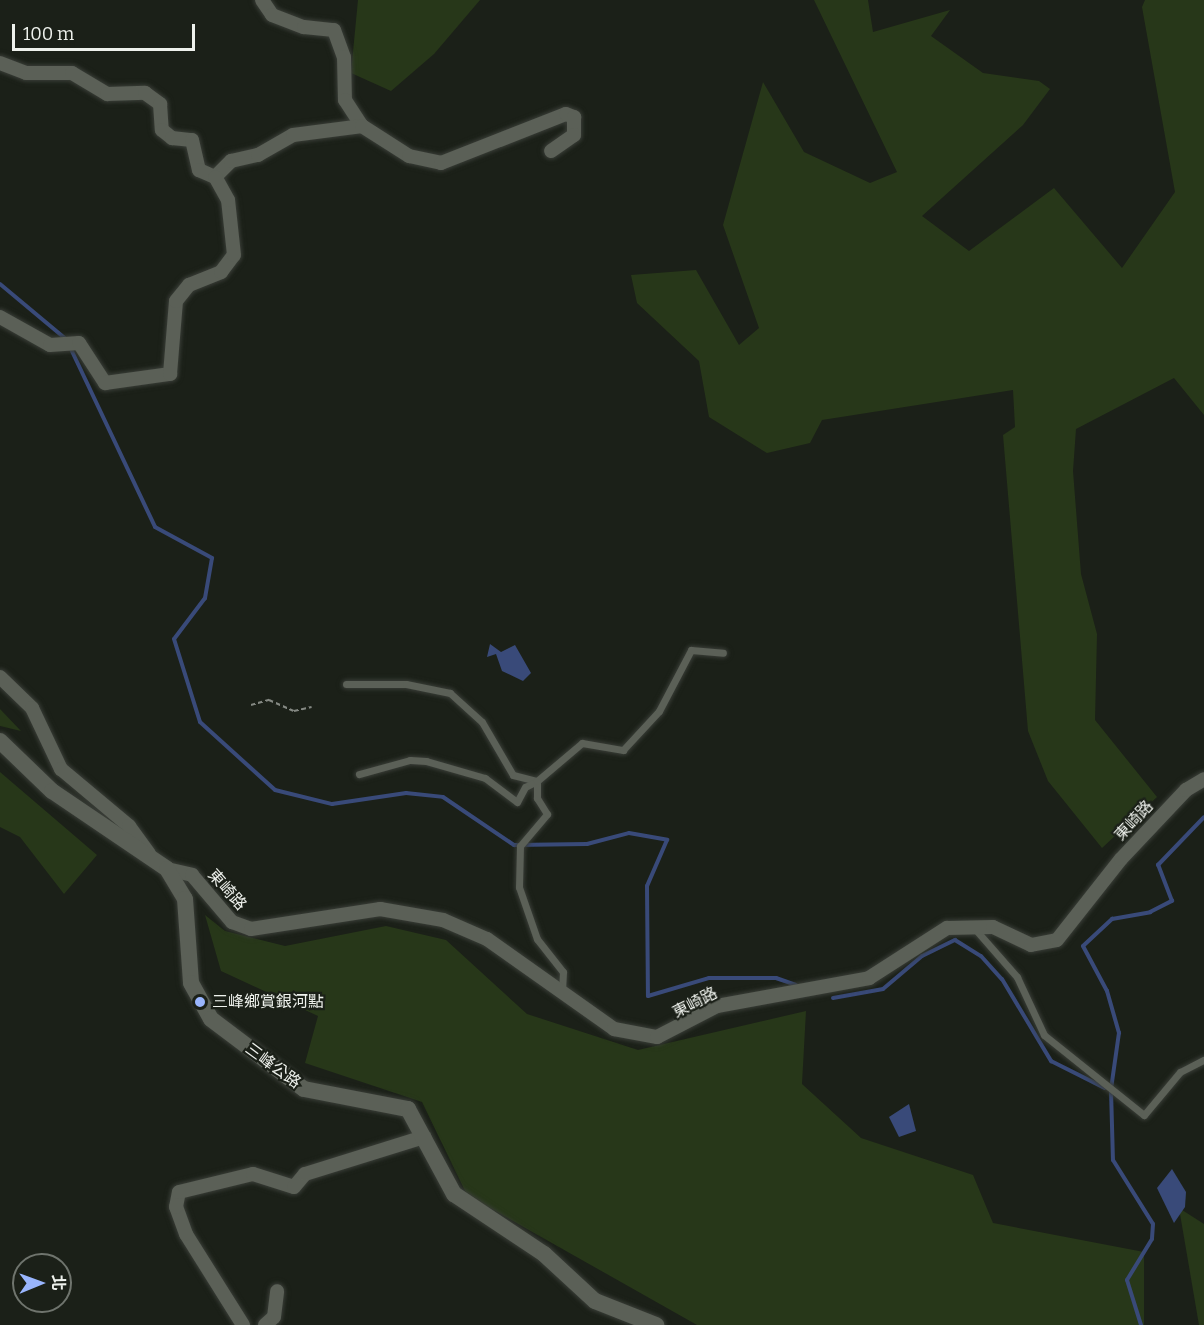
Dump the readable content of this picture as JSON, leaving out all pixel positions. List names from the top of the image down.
{
  "streets": {
    "street": ["東崎路", "三峰公路"]
  },
  "crossings": [
    ["東崎路", "三峰公路"]
  ],
  "places": ["三峰鄉賞銀河點"],
  "scale_bar": "100 m",
  "north": "right"
}
